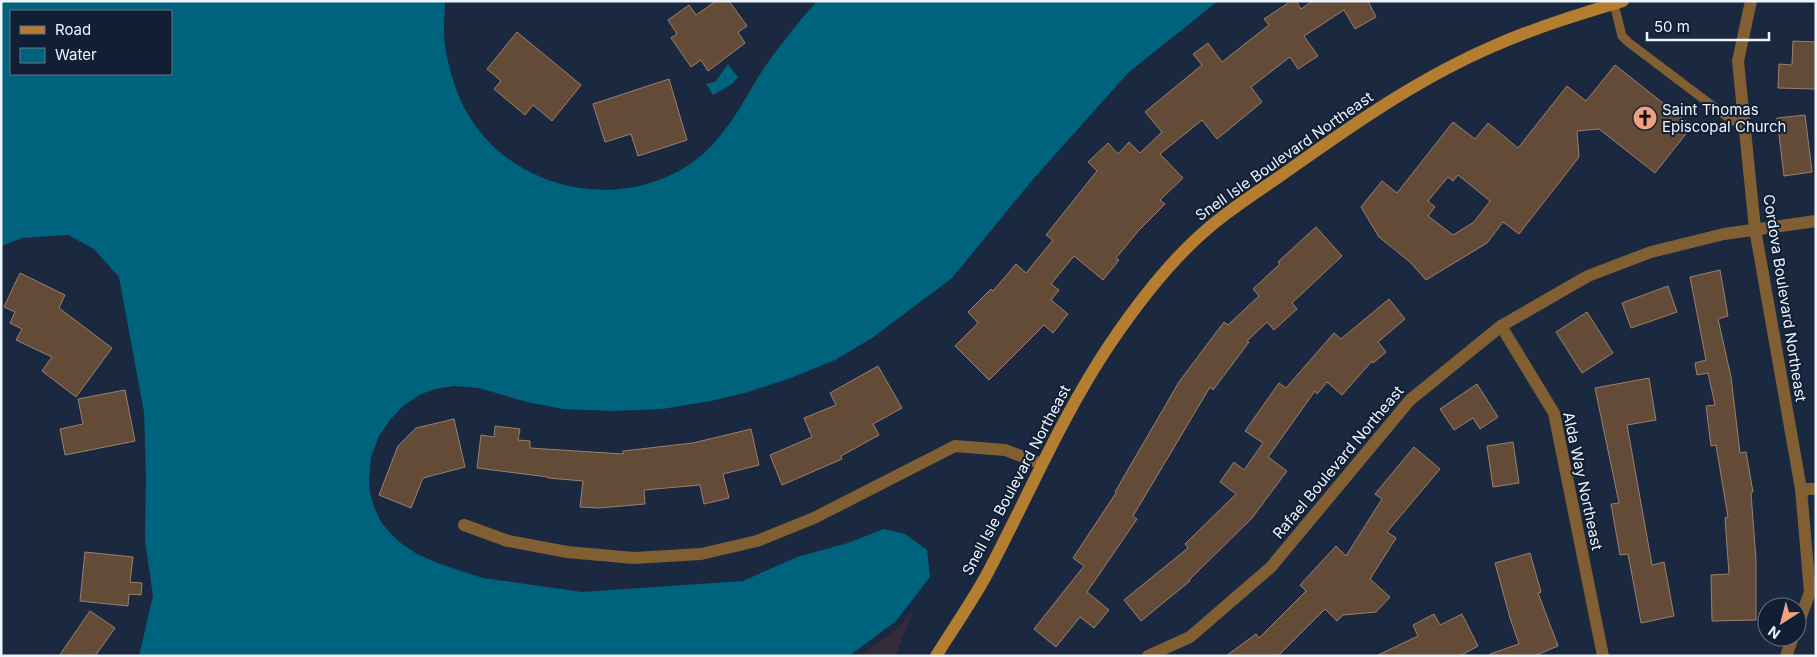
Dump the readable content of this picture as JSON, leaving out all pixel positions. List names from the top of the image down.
{
  "streets": {
    "street": [
      "Snell Isle Boulevard Northeast",
      "Cordova Boulevard Northeast",
      "Rafael Boulevard Northeast",
      "Alda Way Northeast"
    ]
  },
  "crossings": [
    ["Cordova Boulevard Northeast", "Rafael Boulevard Northeast"],
    ["Rafael Boulevard Northeast", "Alda Way Northeast"]
  ],
  "places": {
    "church": ["Saint Thomas Episcopal Church"]
  },
  "legend": ["Road", "Water"],
  "scale_bar": "50 m",
  "north": "bottom left"
}
